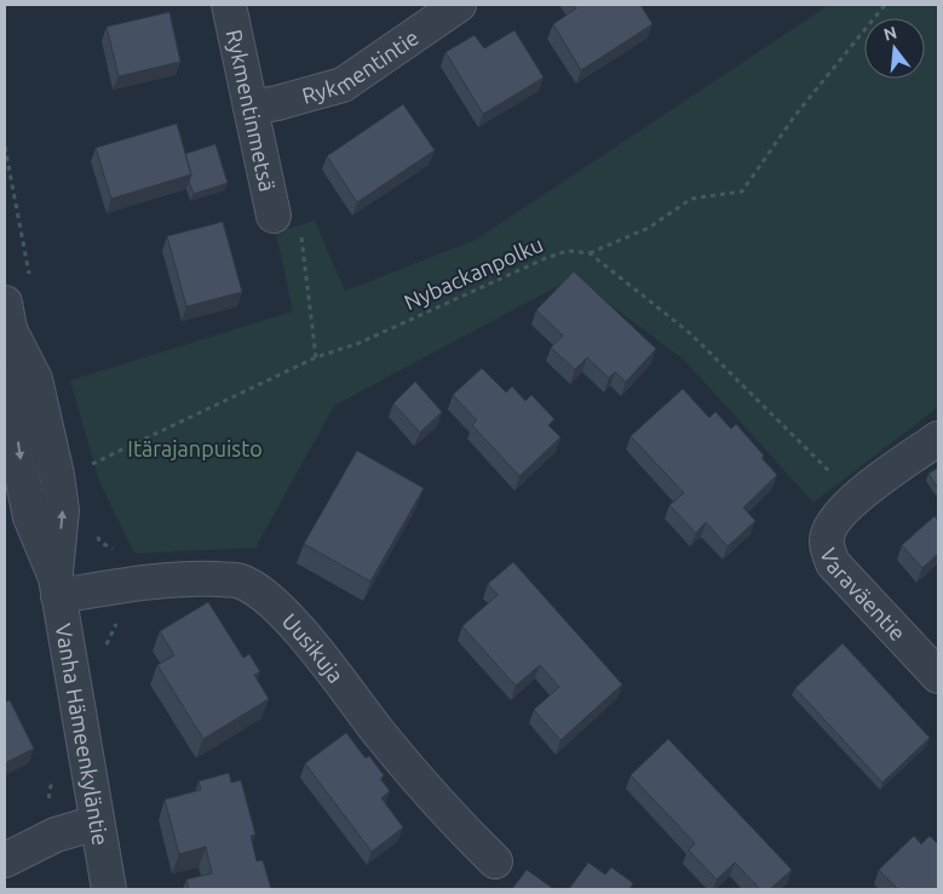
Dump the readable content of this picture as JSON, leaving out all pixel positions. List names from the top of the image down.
{
  "streets": {
    "street": [
      "Rykmentintie",
      "Rykmentinmetsä",
      "Varaväentie",
      "Uusikuja",
      "Vanha Hämeenkyläntie"
    ],
    "path": ["Nybackanpolku"]
  },
  "crossings": [
    ["Rykmentintie", "Rykmentinmetsä"],
    ["Uusikuja", "Vanha Hämeenkyläntie"]
  ],
  "parks": ["Itärajanpuisto"],
  "north": "top"
}
